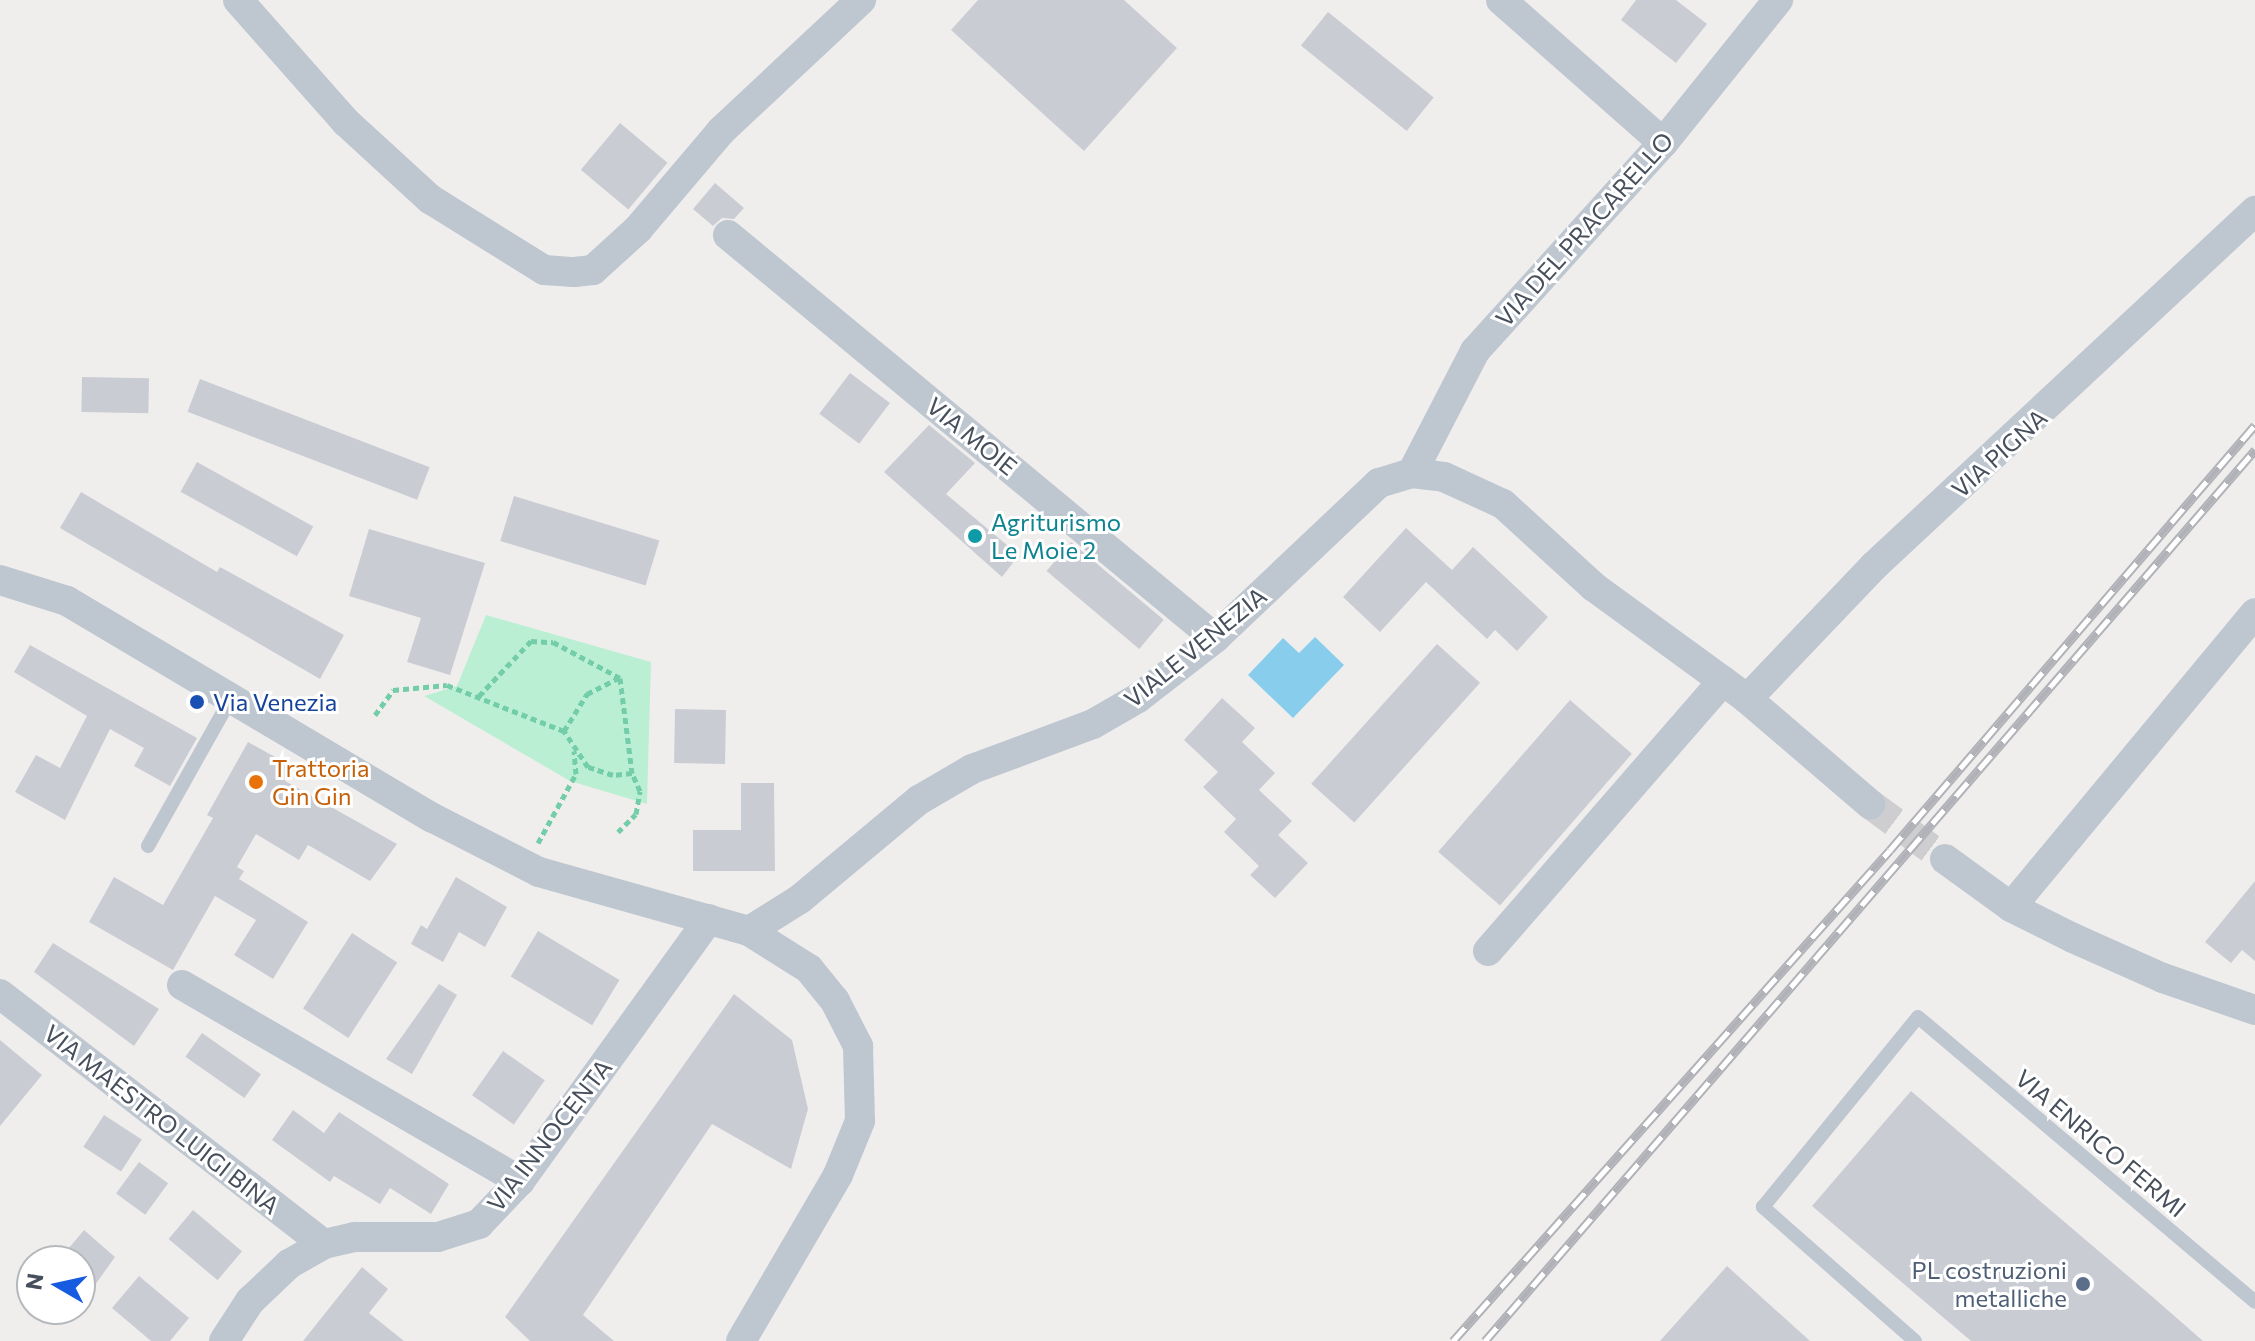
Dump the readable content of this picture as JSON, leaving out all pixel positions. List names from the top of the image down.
{
  "streets": {
    "street": [
      "VIA DEL PRACARELLO",
      "VIA MOIE",
      "VIA PIGNA",
      "VIALE VENEZIA",
      "VIA MAESTRO LUIGI BINA",
      "VIA INNOCENTA"
    ],
    "lane": ["VIA ENRICO FERMI"]
  },
  "crossings": [
    ["VIA DEL PRACARELLO", "VIALE VENEZIA"],
    ["VIA MOIE", "VIALE VENEZIA"],
    ["VIA MAESTRO LUIGI BINA", "VIA INNOCENTA"]
  ],
  "places": [
    "Agriturismo Le Moie 2",
    "Via Venezia",
    "Trattoria Gin Gin",
    "PL costruzioni metalliche"
  ],
  "north": "left"
}
